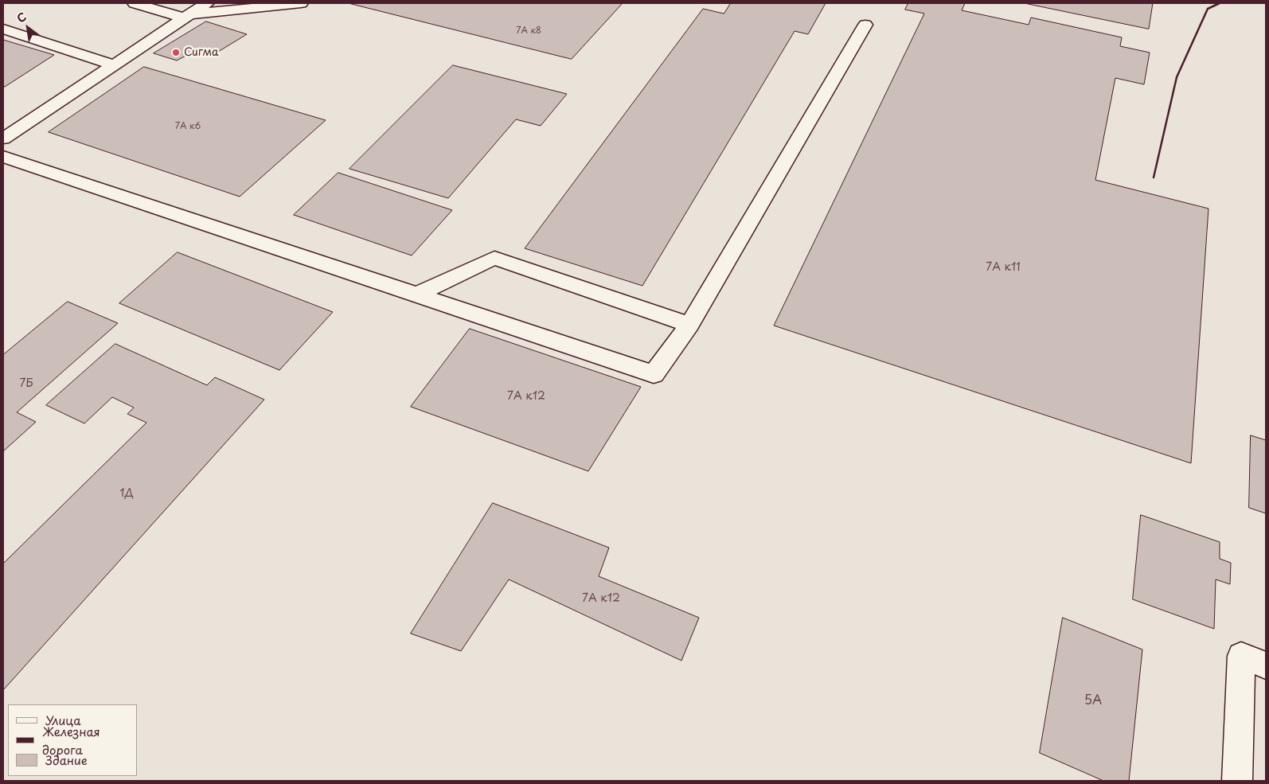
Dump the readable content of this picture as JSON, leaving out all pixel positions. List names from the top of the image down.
{
  "places": ["Сигма"],
  "house_numbers": [
    "7А к8",
    "7А к6",
    "7А к11",
    "7Б",
    "7А к12",
    "1Д",
    "7А к12",
    "5А"
  ],
  "legend": ["Улица", "Железная дорога", "Здание"],
  "north": "top left"
}
